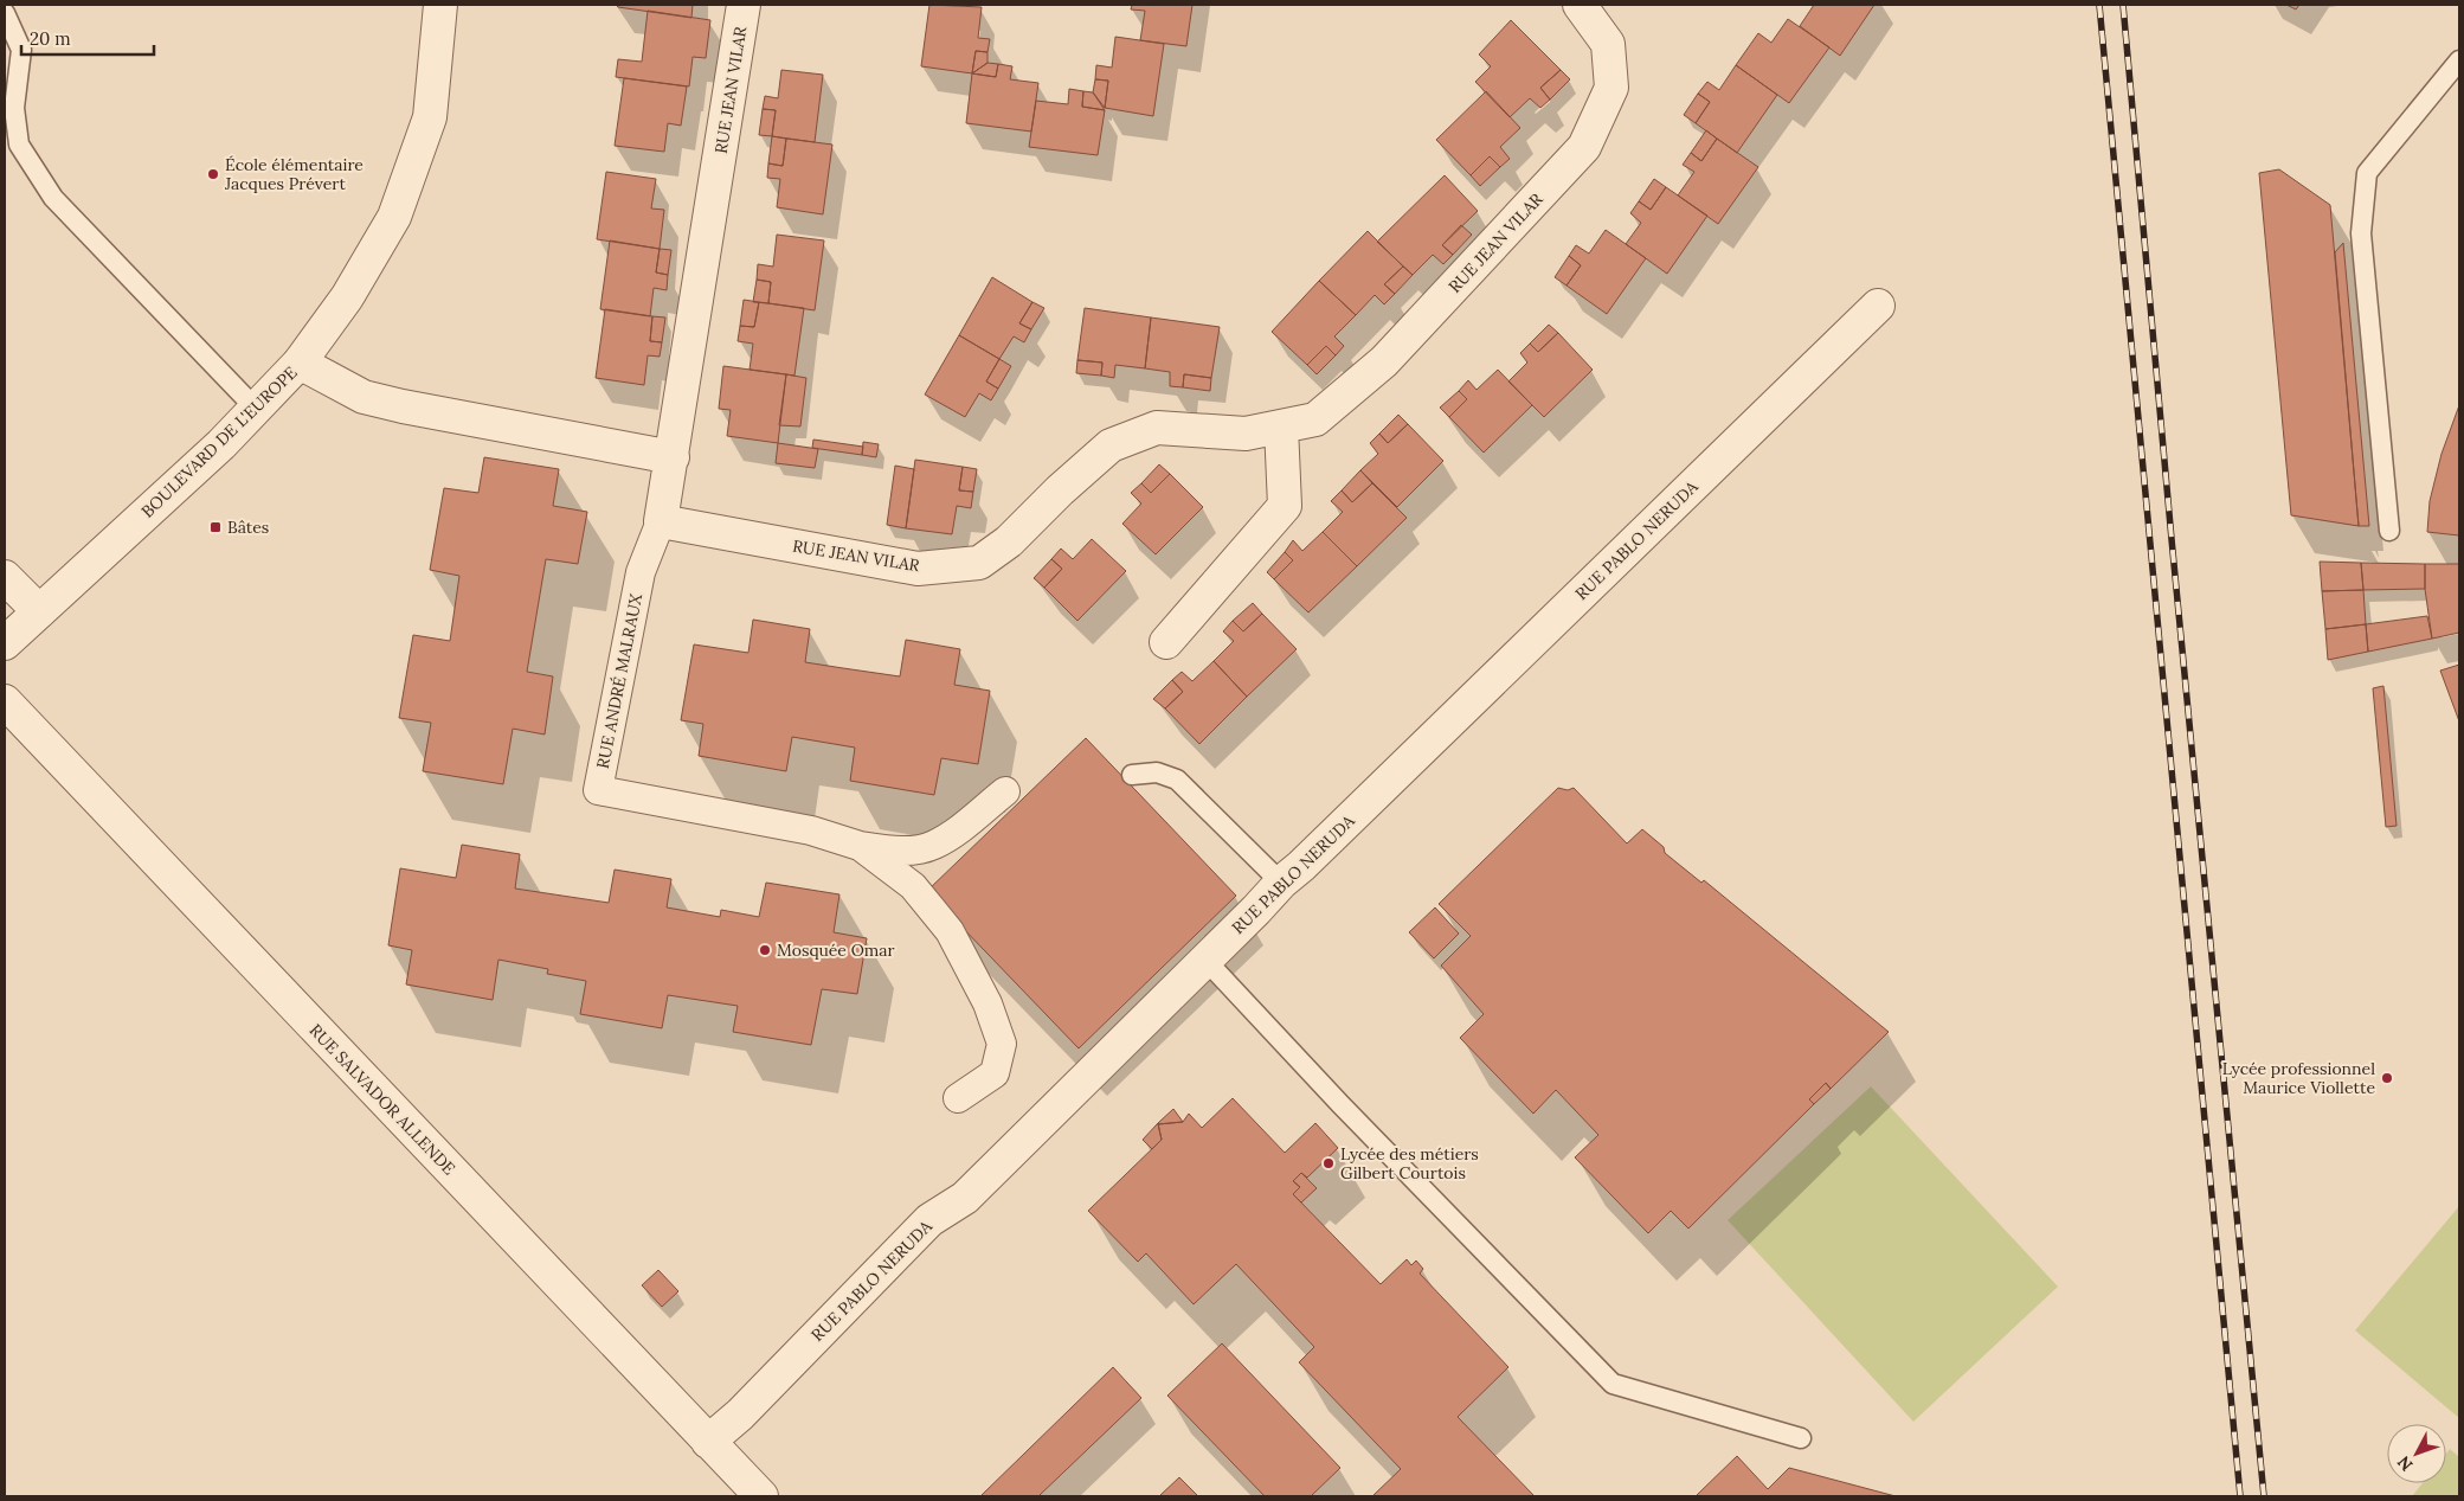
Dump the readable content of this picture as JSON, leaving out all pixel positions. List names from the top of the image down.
{
  "streets": {
    "street": [
      "RUE JEAN VILAR",
      "BOULEVARD DE L'EUROPE",
      "RUE PABLO NERUDA",
      "RUE ANDRÉ MALRAUX",
      "RUE SALVADOR ALLENDE"
    ]
  },
  "crossings": [
    ["RUE JEAN VILAR", "RUE ANDRÉ MALRAUX"],
    ["RUE PABLO NERUDA", "RUE SALVADOR ALLENDE"]
  ],
  "places": {
    "other": [
      "École élémentaire Jacques Prévert",
      "Mosquée Omar",
      "Lycée professionnel Maurice Viollette",
      "Lycée des métiers Gilbert Courtois"
    ],
    "transit": ["Bâtes"]
  },
  "scale_bar": "20 m",
  "north": "bottom left"
}
